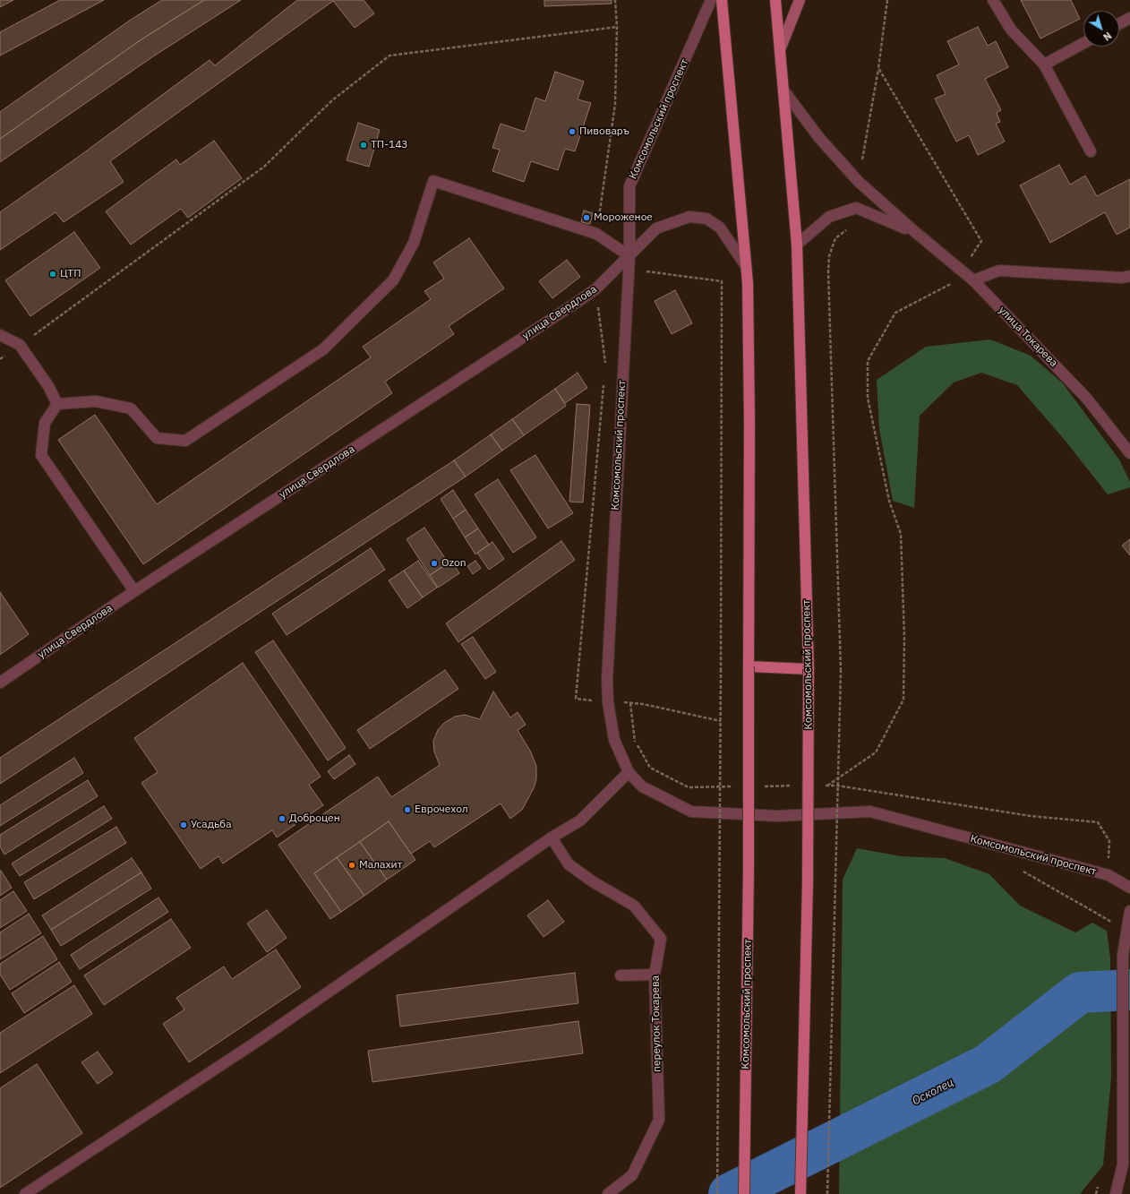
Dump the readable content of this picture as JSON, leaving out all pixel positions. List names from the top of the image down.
{
  "streets": {
    "main road": ["Комсомольский проспект"],
    "street": ["улица Свердлова", "улица Токарева", "переулок Токарева"]
  },
  "crossings": [
    ["Комсомольский проспект", "улица Свердлова"],
    ["Комсомольский проспект", "улица Токарева"]
  ],
  "water": ["Осколец"],
  "places": [
    "Пивоваръ",
    "ТП-143",
    "Мороженое",
    "ЦТП",
    "Ozon",
    "Еврочехол",
    "Доброцен",
    "Усадьба",
    "Малахит"
  ],
  "north": "bottom right"
}
